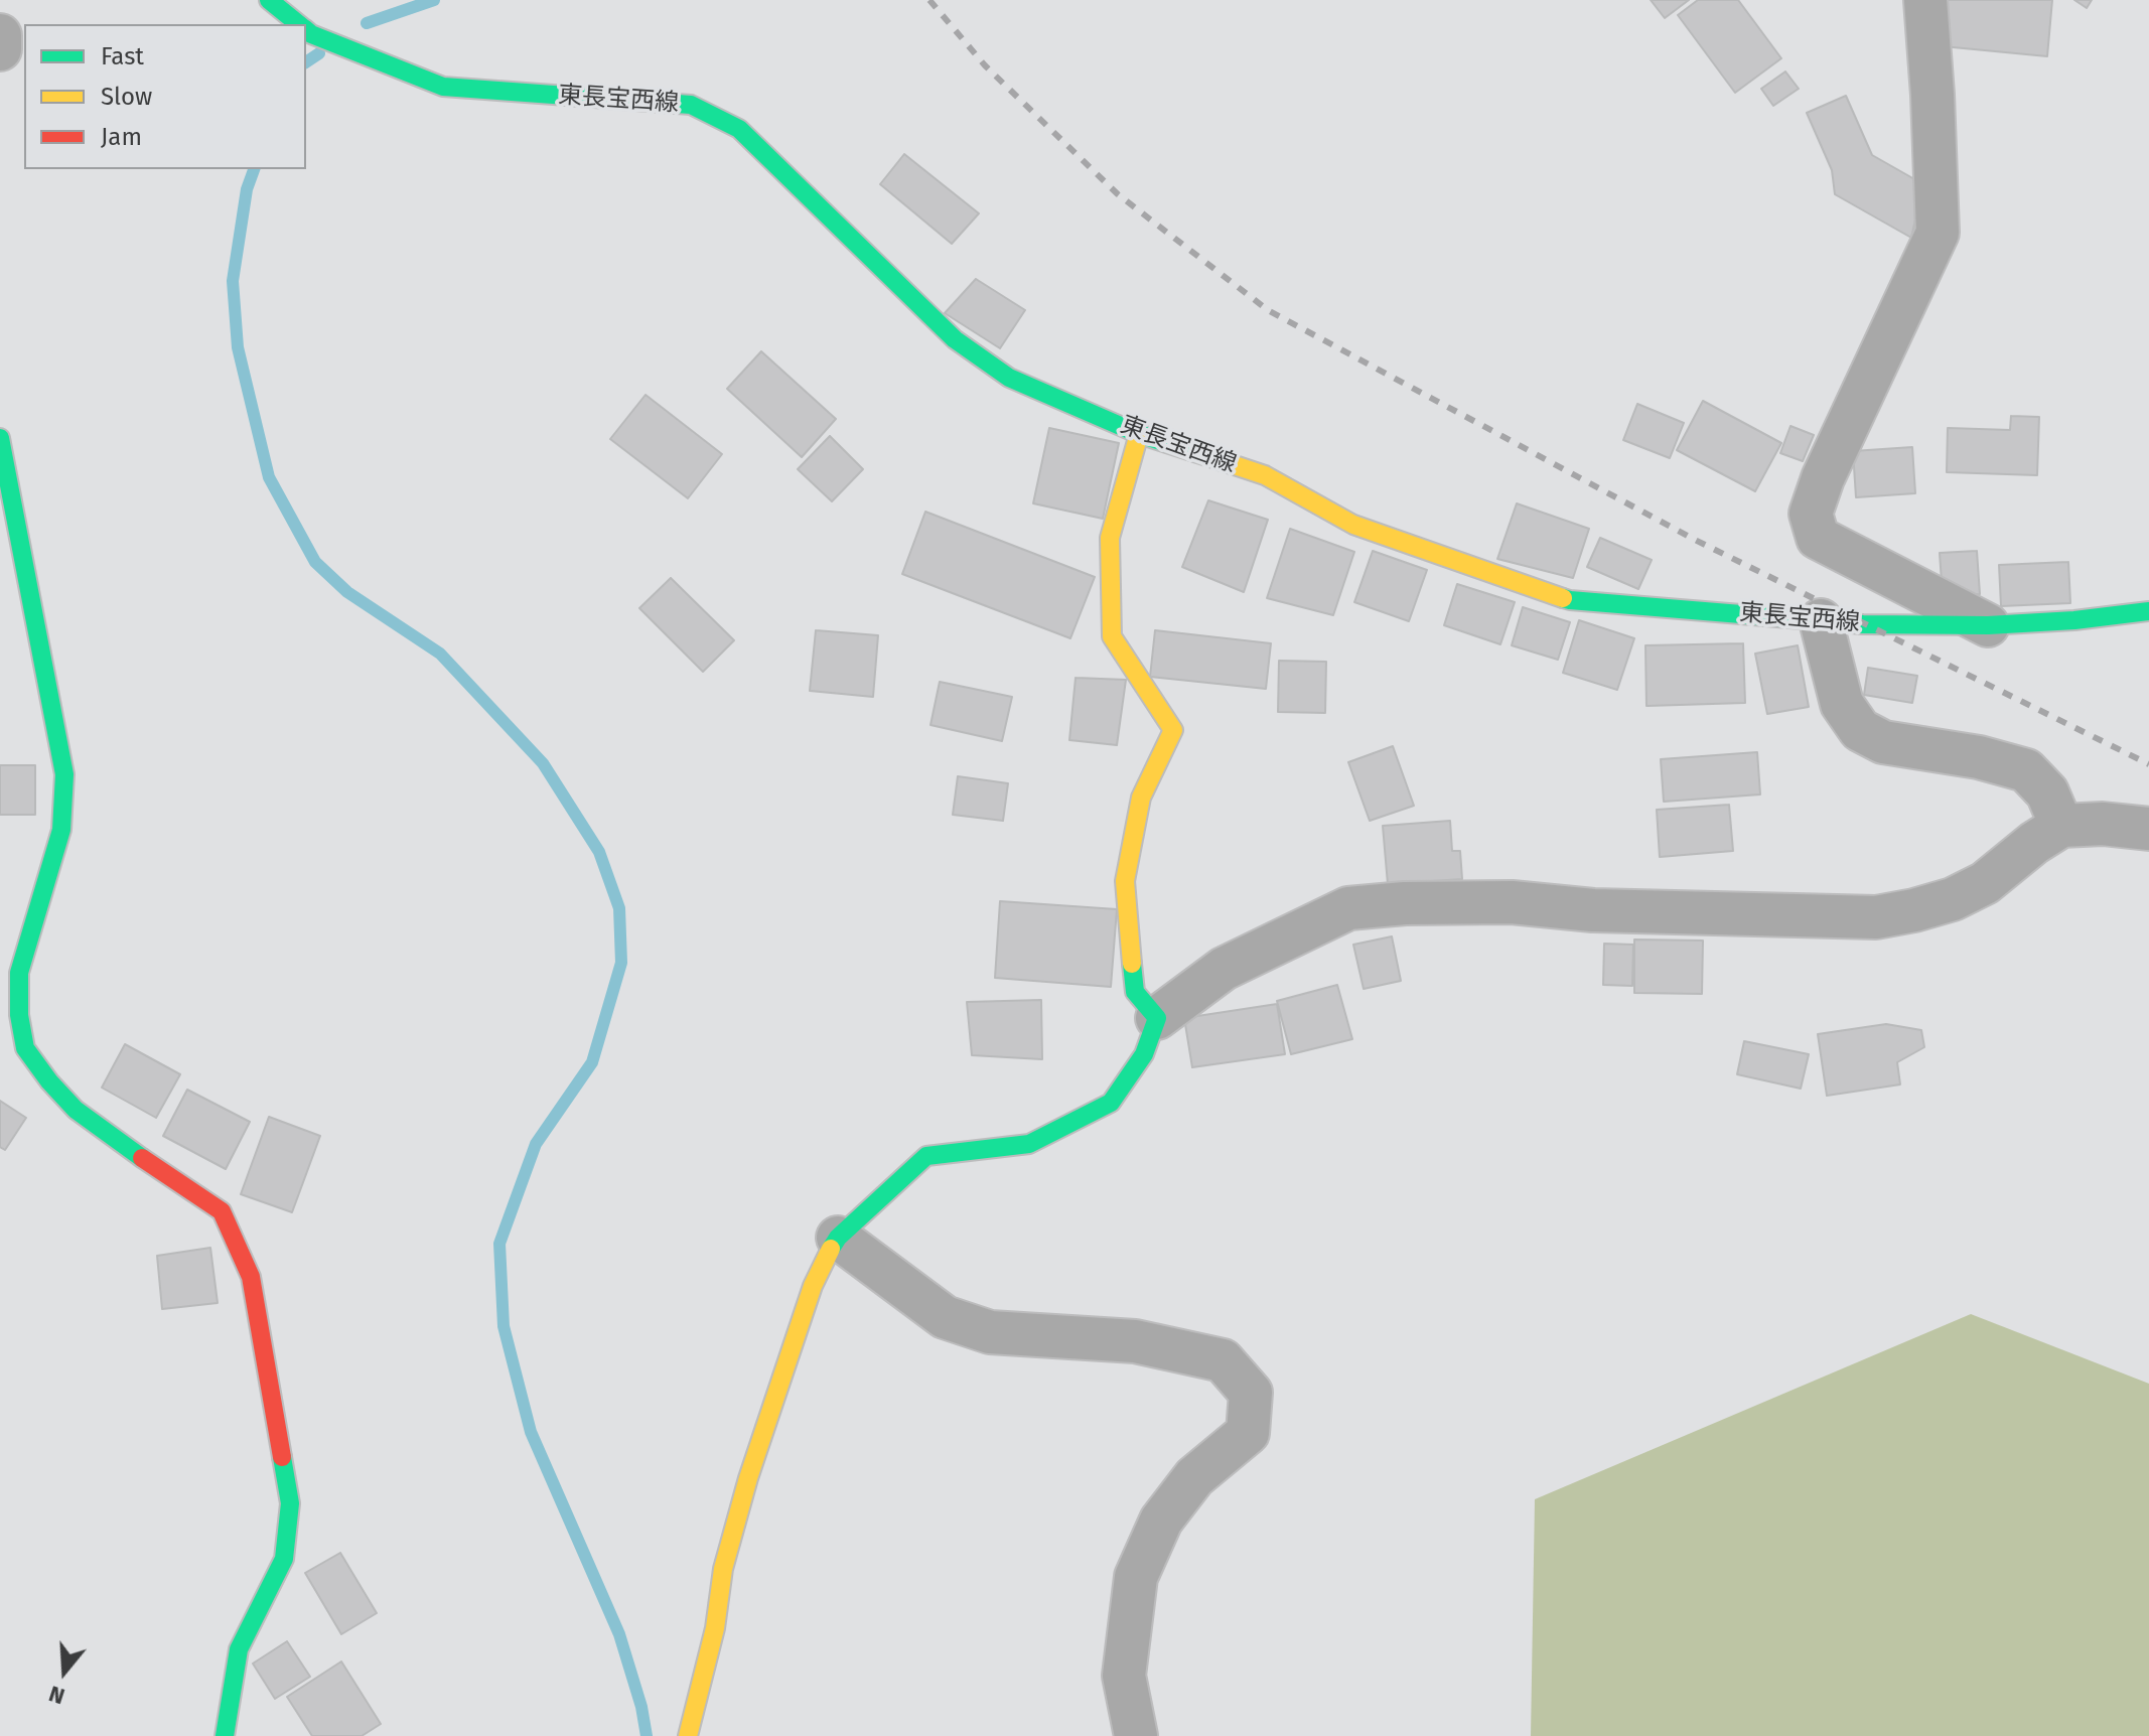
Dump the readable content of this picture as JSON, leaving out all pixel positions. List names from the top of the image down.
{
  "streets": {
    "street": ["東長宝西線"]
  },
  "legend": ["Fast", "Slow", "Jam"],
  "north": "bottom"
}
